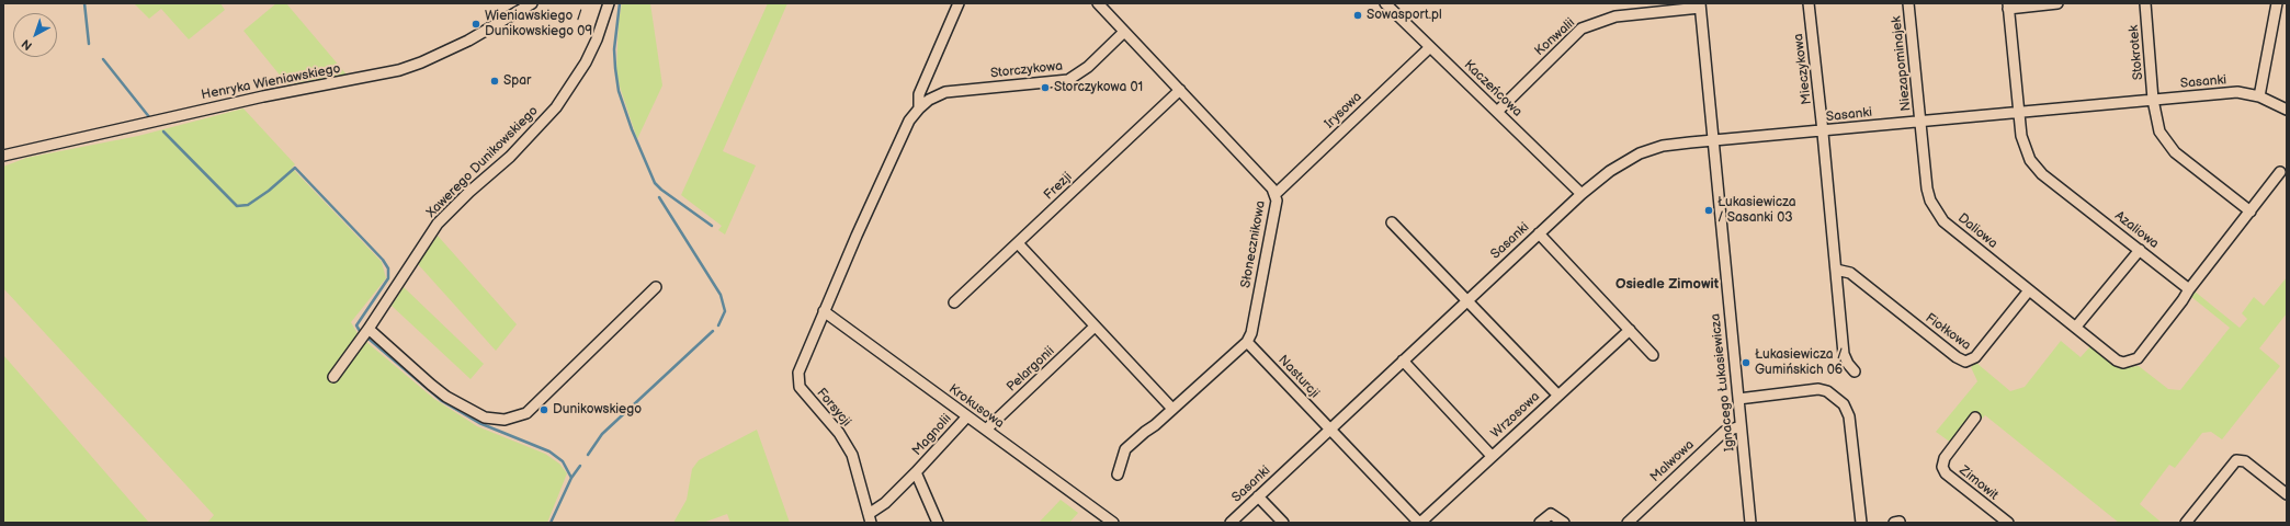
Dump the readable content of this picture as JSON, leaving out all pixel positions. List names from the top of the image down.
{
  "streets": {
    "street": [
      "Konwalii",
      "Stokrotek",
      "Niezapominajek",
      "Mieczykowa",
      "Storczykowa",
      "Henryka Wieniawskiego",
      "Sasanki",
      "Kaczeńcowa",
      "Irysowa",
      "Xawerego Dunikowskiego",
      "Frezji",
      "Azaliowa",
      "Daliowa",
      "Słonecznikowa",
      "Fiołkowa",
      "Pelargonii",
      "Nasturcji",
      "Ignacego Łukasiewicza",
      "Krokusowa",
      "Forsycji",
      "Wrzosowa",
      "Magnolii",
      "Malwowa",
      "Zimowit"
    ]
  },
  "crossings": [
    ["Konwalii", "Kaczeńcowa"],
    ["Konwalii", "Ignacego Łukasiewicza"],
    ["Stokrotek", "Sasanki"],
    ["Niezapominajek", "Sasanki"],
    ["Niezapominajek", "Daliowa"],
    ["Mieczykowa", "Sasanki"],
    ["Storczykowa", "Słonecznikowa"],
    ["Storczykowa", "Krokusowa"],
    ["Storczykowa", "Forsycji"],
    ["Sasanki", "Kaczeńcowa"],
    ["Sasanki", "Azaliowa"],
    ["Sasanki", "Daliowa"],
    ["Sasanki", "Nasturcji"],
    ["Sasanki", "Ignacego Łukasiewicza"],
    ["Kaczeńcowa", "Irysowa"],
    ["Irysowa", "Słonecznikowa"],
    ["Frezji", "Słonecznikowa"],
    ["Azaliowa", "Daliowa"],
    ["Daliowa", "Fiołkowa"],
    ["Słonecznikowa", "Nasturcji"],
    ["Pelargonii", "Krokusowa"],
    ["Ignacego Łukasiewicza", "Malwowa"],
    ["Krokusowa", "Forsycji"],
    ["Krokusowa", "Magnolii"],
    ["Forsycji", "Magnolii"]
  ],
  "districts": ["Osiedle Zimowit"],
  "places": [
    "Sowasport.pl",
    "Wieniawskiego / Dunikowskiego 09",
    "Spar",
    "Storczykowa 01",
    "Łukasiewicza / Sasanki 03",
    "Łukasiewicza / Gumińskich 06",
    "Dunikowskiego"
  ],
  "north": "bottom left"
}
